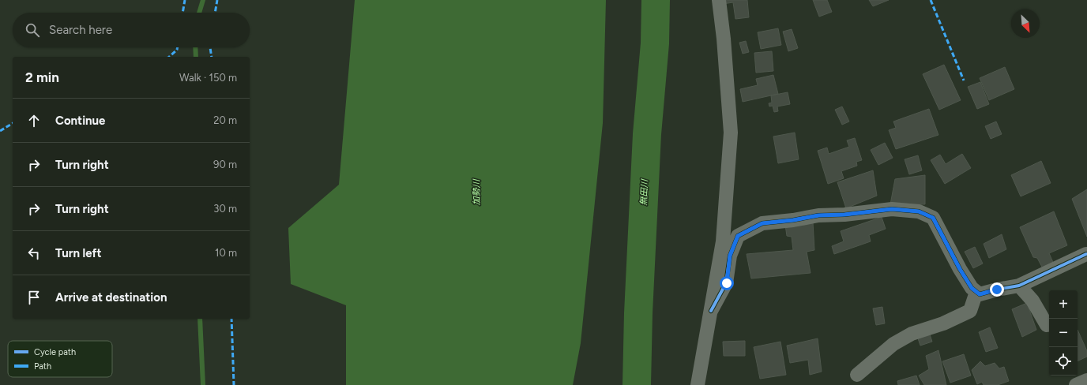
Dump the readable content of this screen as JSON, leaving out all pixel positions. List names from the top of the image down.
{
  "water": ["加勢川", "無田川"],
  "legend": ["Cycle path", "Path"],
  "north": "bottom right",
  "page": {
    "search": "Search here",
    "heading": ["2 min", "Walk · 150 m"],
    "list": [
      ["Continue", "20 m"],
      ["Turn right", "90 m"],
      ["Turn right", "30 m"],
      ["Turn left", "10 m"],
      "Arrive at destination"
    ],
    "map_buttons": ["+", "−"]
  }
}
